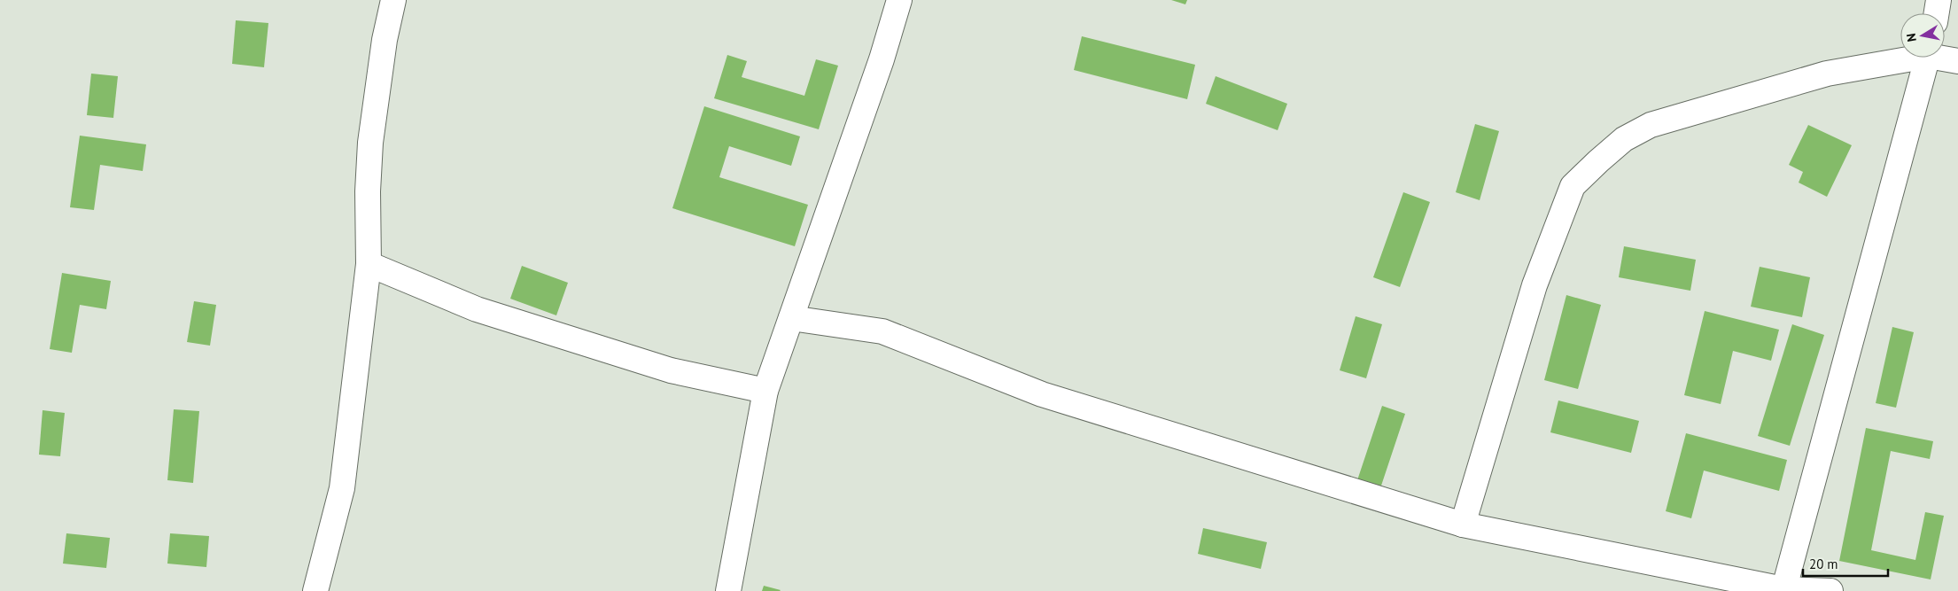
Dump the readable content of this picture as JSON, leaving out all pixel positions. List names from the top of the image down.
{
  "scale_bar": "20 m",
  "north": "left"
}
